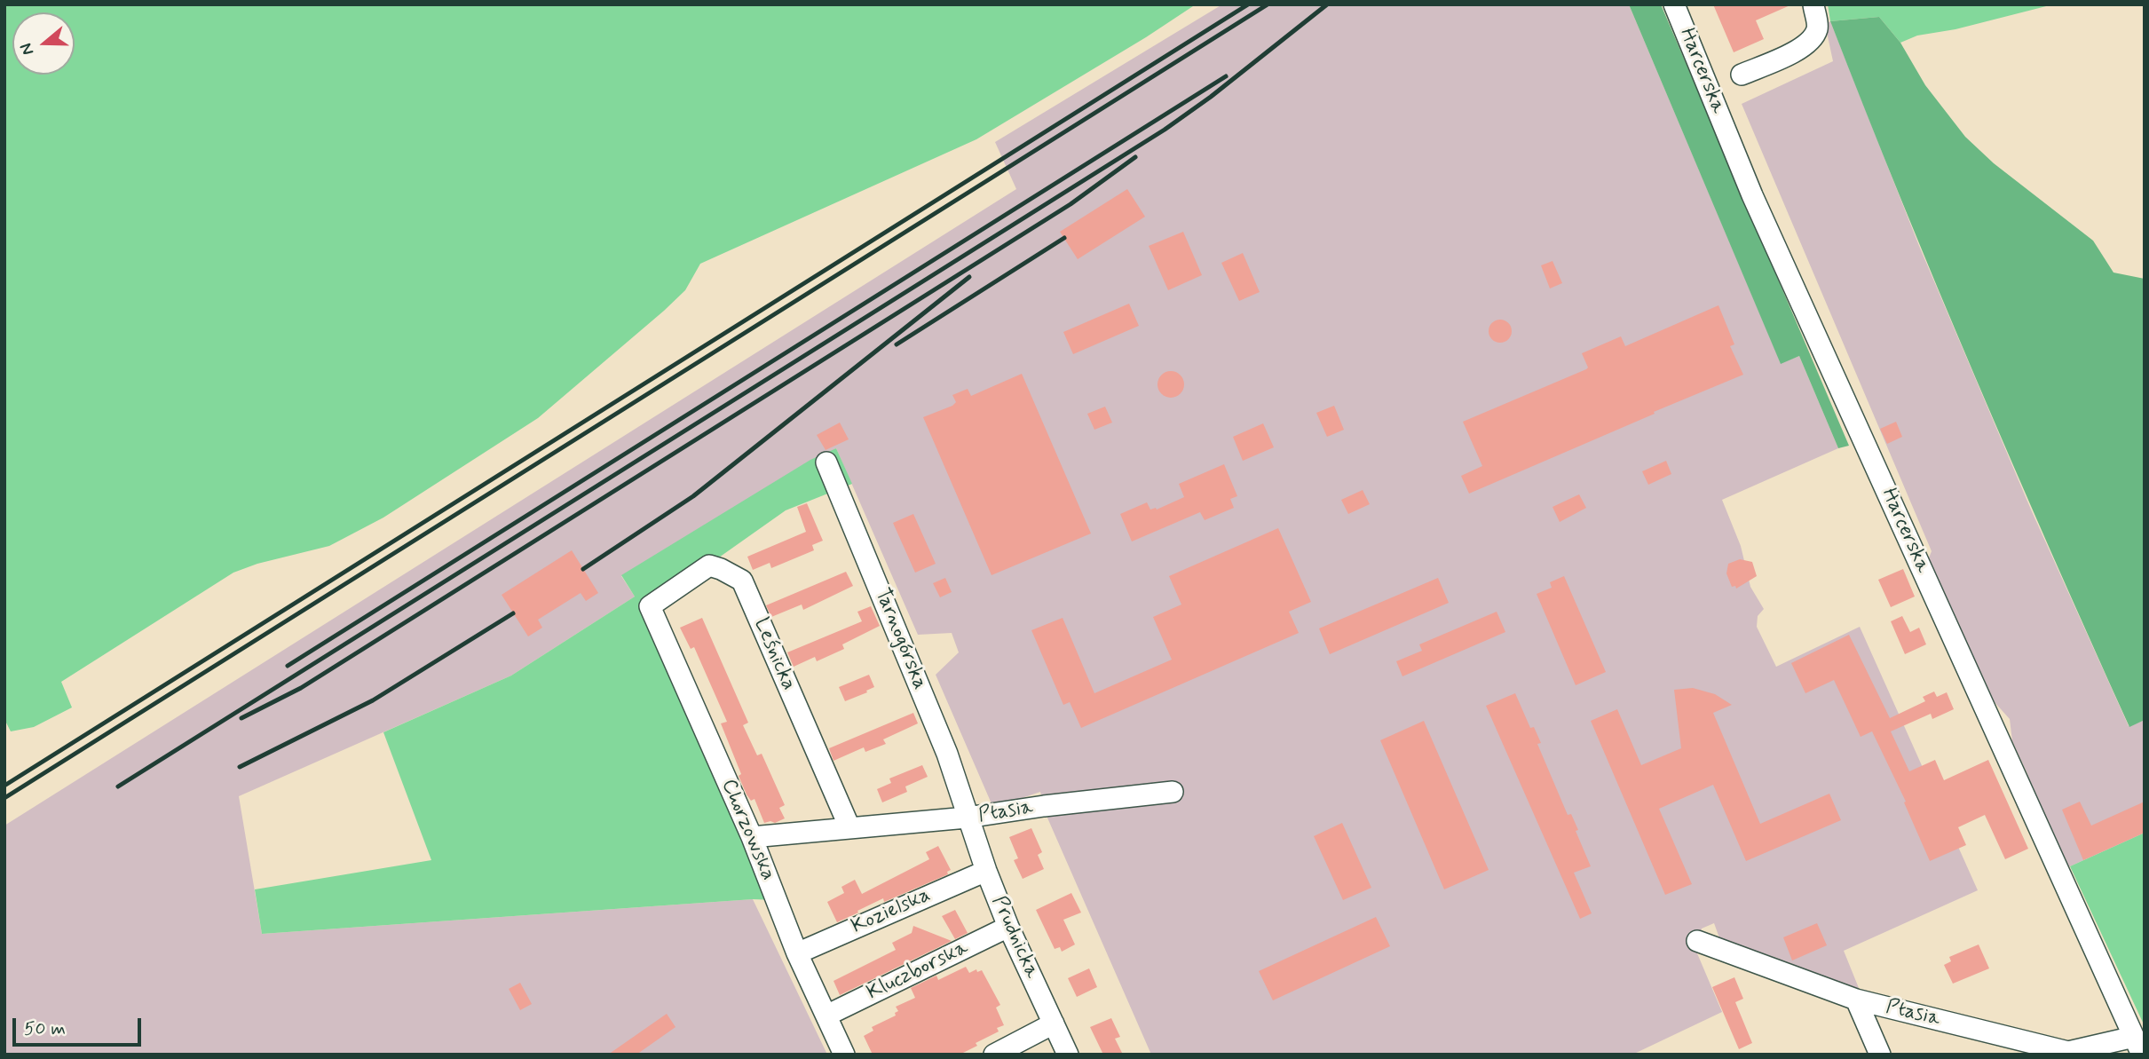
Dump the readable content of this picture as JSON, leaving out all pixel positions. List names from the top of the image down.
{
  "streets": {
    "street": [
      "Harcerska",
      "Tarnogórska",
      "Leśnicka",
      "Ptasia",
      "Chorzowska",
      "Kozielska",
      "Prudnicka",
      "Kluczborska"
    ]
  },
  "crossings": [
    ["Harcerska", "Ptasia"],
    ["Tarnogórska", "Ptasia"],
    ["Tarnogórska", "Prudnicka"],
    ["Leśnicka", "Ptasia"],
    ["Leśnicka", "Chorzowska"],
    ["Ptasia", "Chorzowska"],
    ["Ptasia", "Prudnicka"],
    ["Chorzowska", "Kozielska"],
    ["Chorzowska", "Kluczborska"],
    ["Kozielska", "Prudnicka"],
    ["Prudnicka", "Kluczborska"]
  ],
  "scale_bar": "50 m",
  "north": "left"
}
